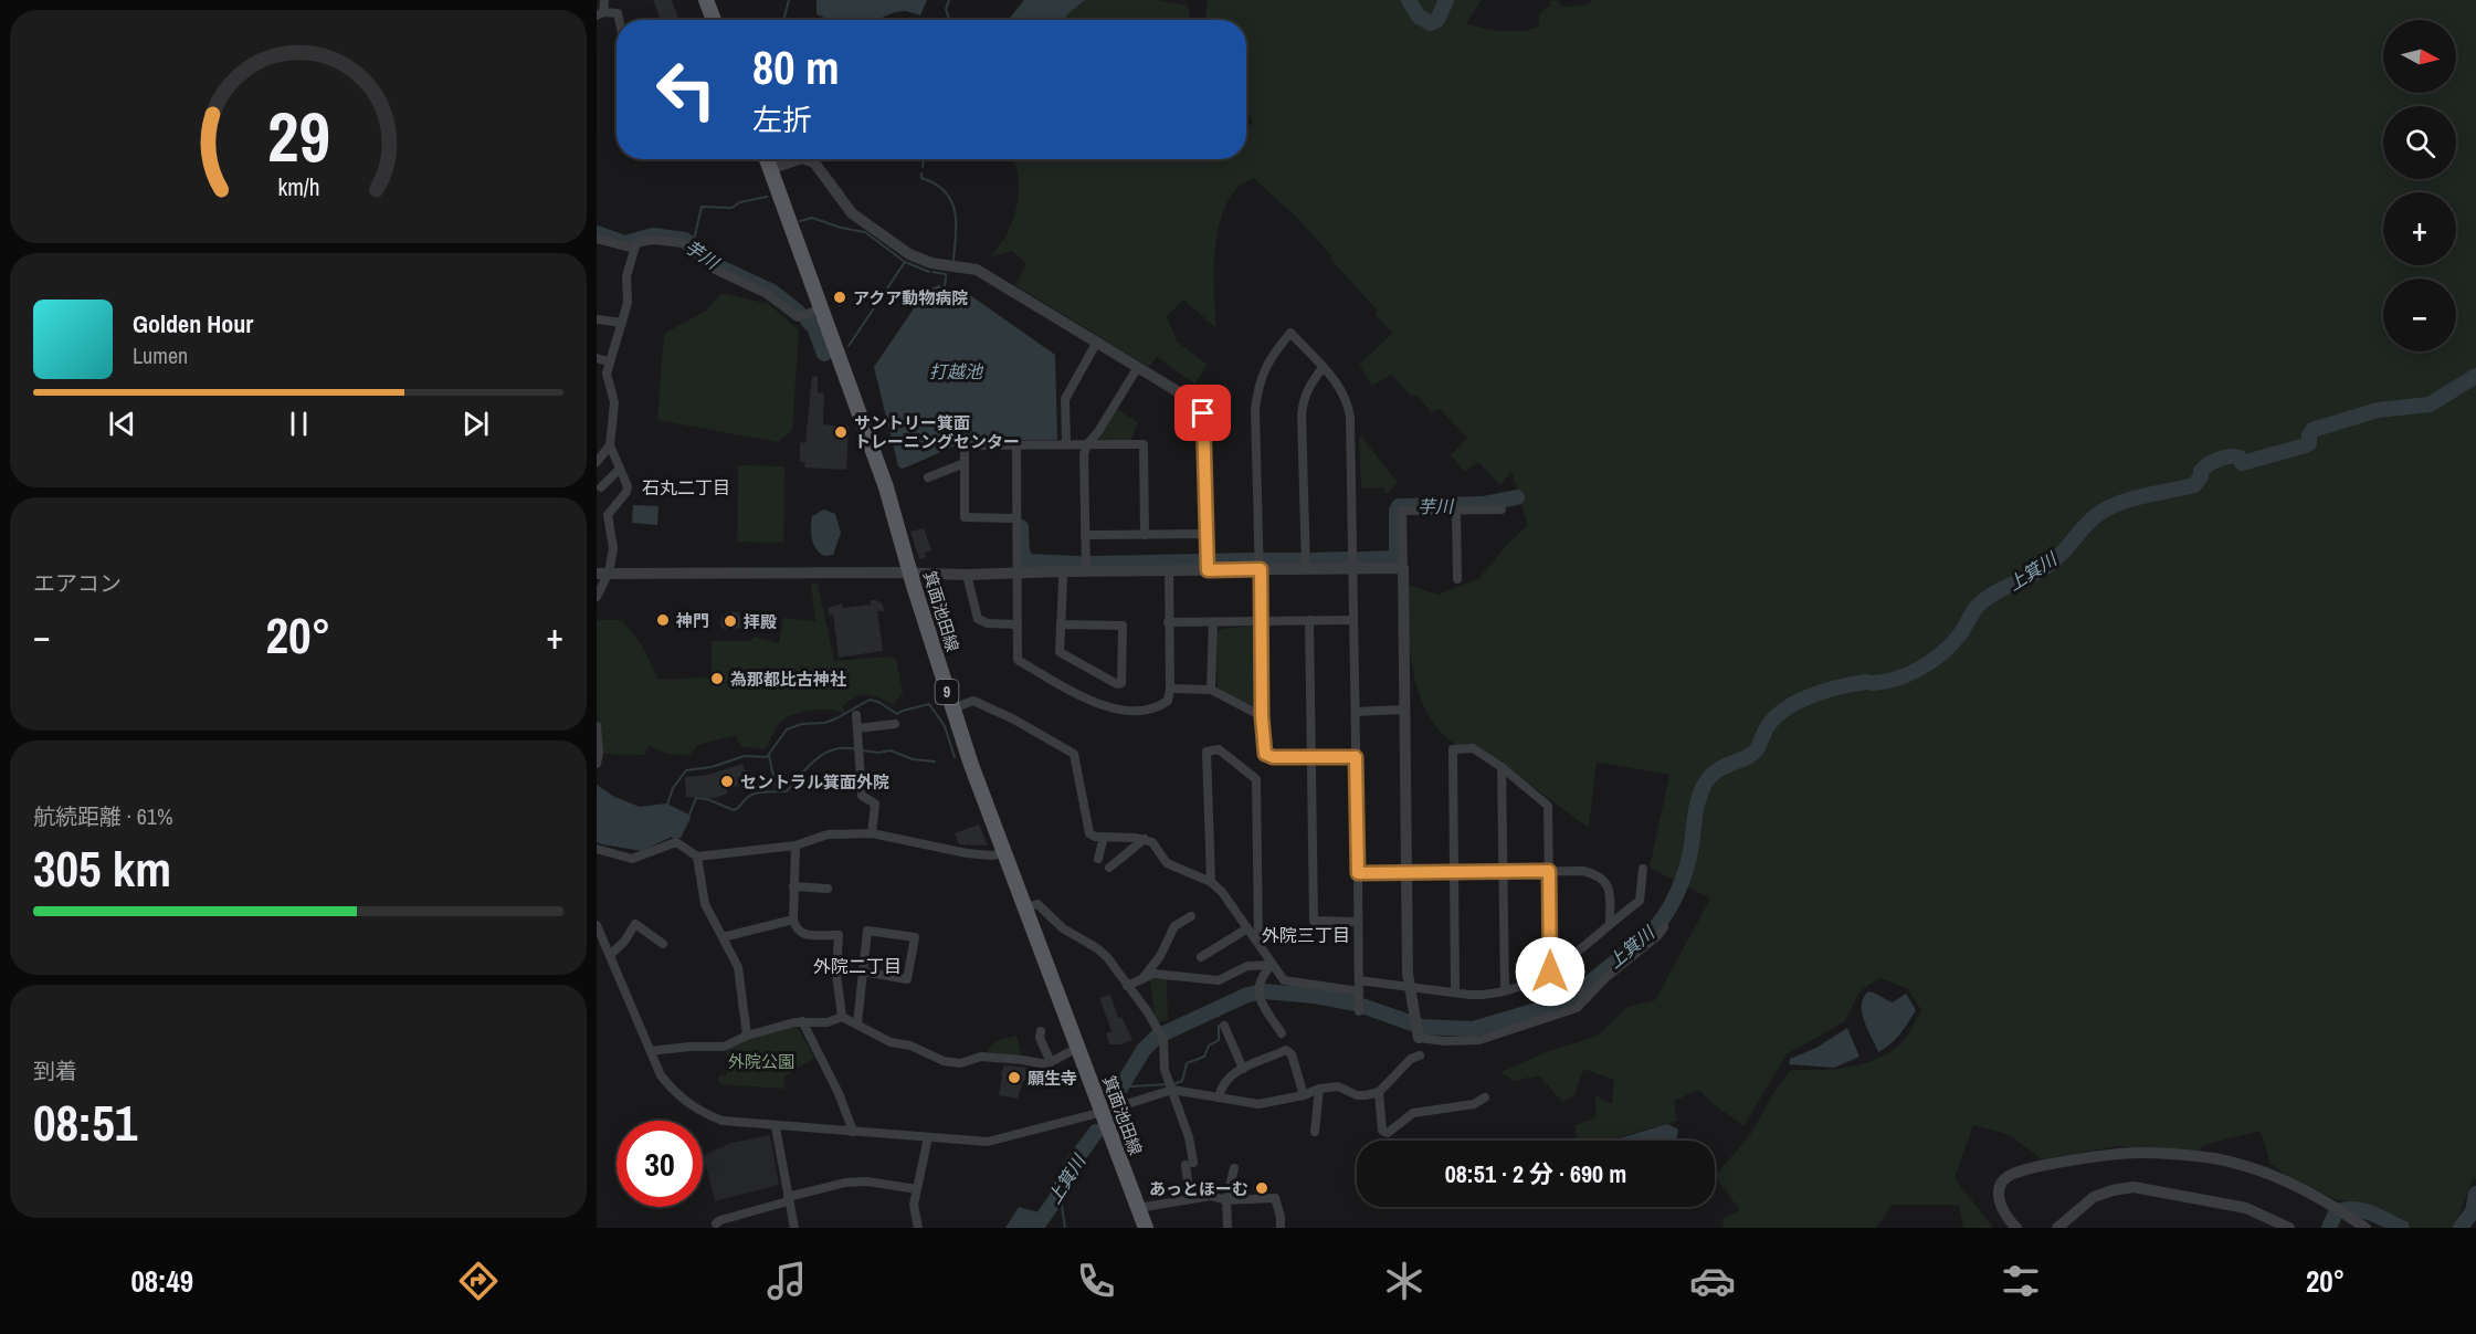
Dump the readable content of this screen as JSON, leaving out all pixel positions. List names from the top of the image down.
{
  "streets": {
    "main road": ["箕面池田線", "9"]
  },
  "districts": ["石丸二丁目", "外院三丁目", "外院二丁目"],
  "water": ["芋川", "打越池", "上箕川"],
  "parks": ["外院公園"],
  "places": [
    "アクア動物病院",
    "サントリー箕面 トレーニングセンター",
    "神門",
    "拝殿",
    "為那都比古神社",
    "セントラル箕面外院",
    "願生寺",
    "あっとほーむ"
  ],
  "north": "right",
  "page": {
    "map_buttons": ["+", "−"],
    "turn": ["80 m", "左折"],
    "song": ["Golden Hour", "Lumen"],
    "tile": [
      "エアコン",
      ["航続距離 · 61%", "305 km"],
      ["到着", "08:51"]
    ],
    "heat": ["−", "20°", "+"],
    "limit": "30",
    "trip": "08:51 · 2 分 · 690 m",
    "tabs": ["08:49", "20°"],
    "gauge": ["29", "km/h"]
  }
}
